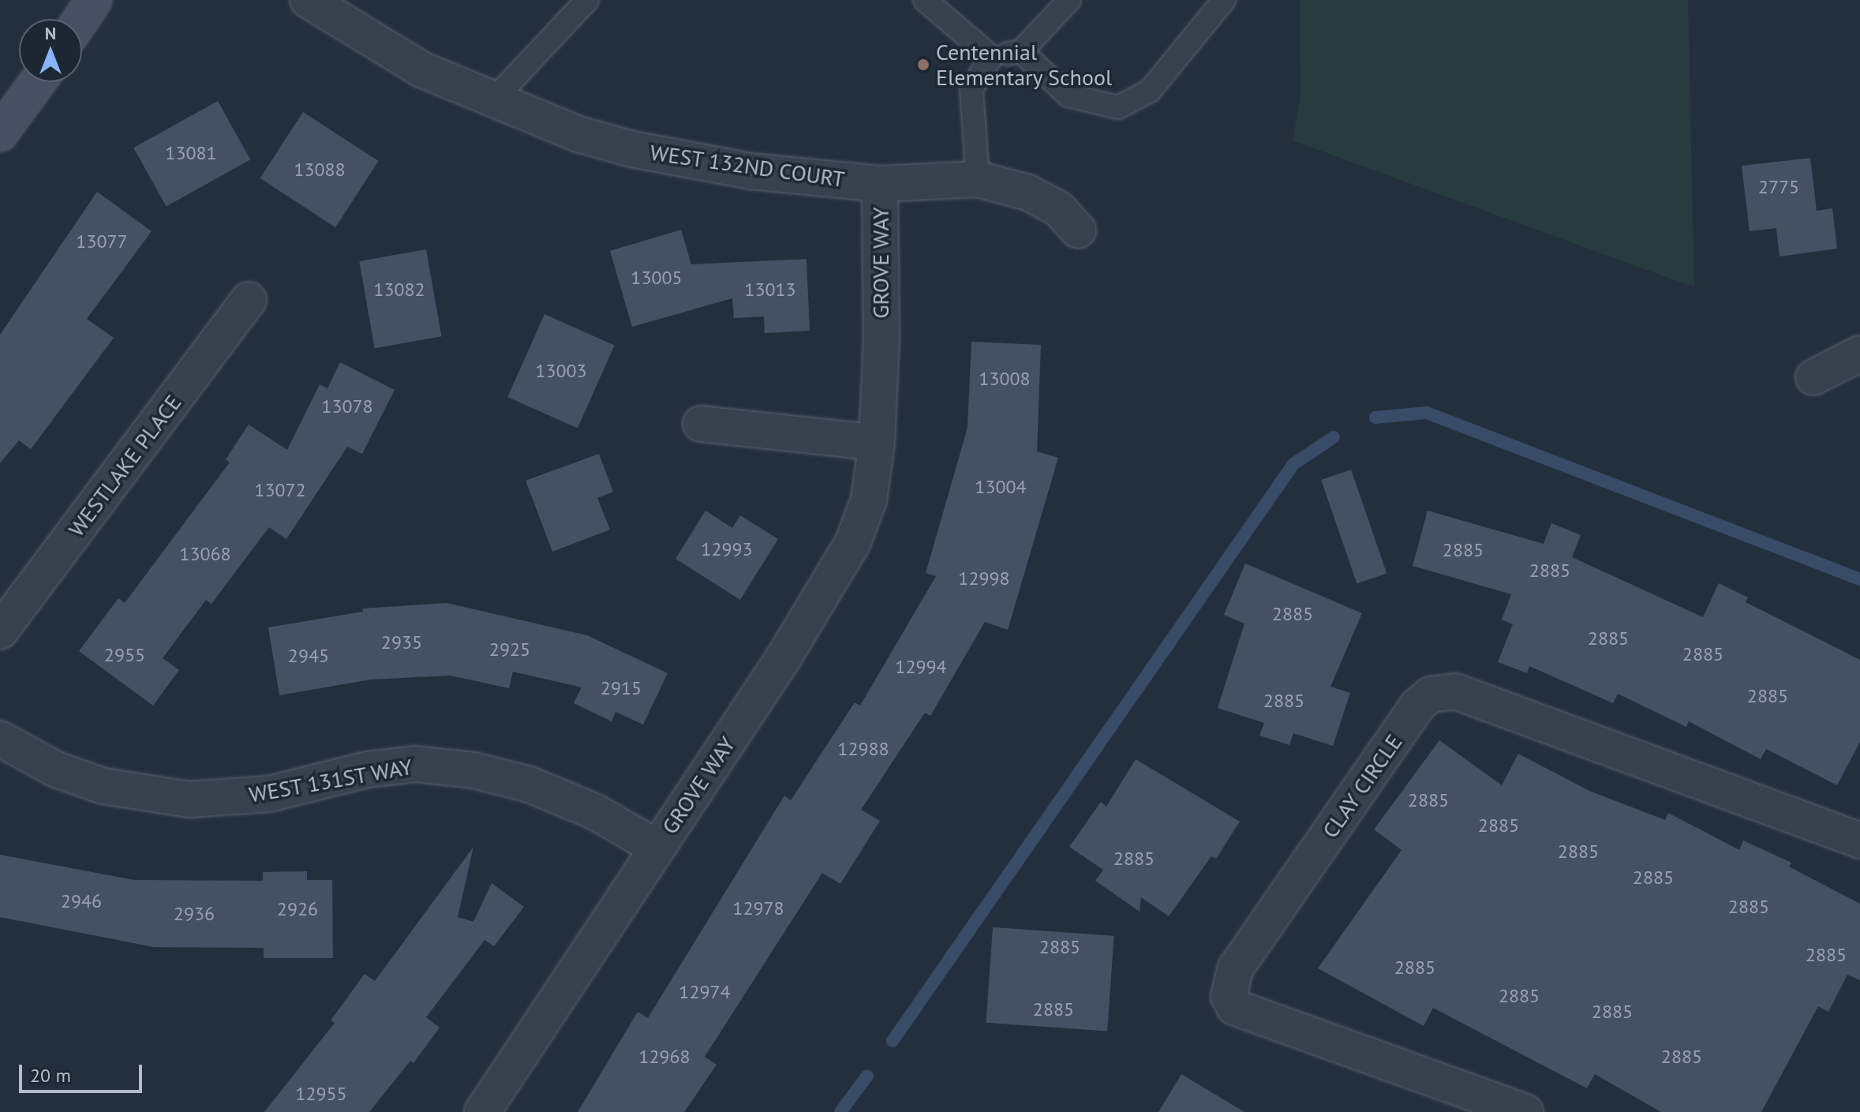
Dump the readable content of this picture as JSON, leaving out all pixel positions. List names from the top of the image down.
{
  "streets": {
    "street": [
      "WEST 132ND COURT",
      "GROVE WAY",
      "WESTLAKE PLACE",
      "WEST 131ST WAY",
      "CLAY CIRCLE"
    ]
  },
  "crossings": [
    ["WEST 132ND COURT", "GROVE WAY"],
    ["GROVE WAY", "WEST 131ST WAY"]
  ],
  "places": ["Centennial Elementary School"],
  "house_numbers": [
    "13081",
    "13088",
    "2775",
    "13077",
    "13005",
    "13082",
    "13013",
    "13003",
    "13008",
    "13078",
    "13004",
    "13072",
    "12993",
    "2885",
    "13068",
    "2885",
    "12998",
    "2885",
    "2885",
    "2935",
    "2925",
    "2885",
    "2955",
    "2945",
    "12994",
    "2915",
    "2885",
    "2885",
    "12988",
    "2885",
    "2885",
    "2885",
    "2885",
    "2885",
    "2946",
    "2885",
    "12978",
    "2926",
    "2936",
    "2885",
    "2885",
    "2885",
    "12974",
    "2885",
    "2885",
    "2885",
    "12968",
    "2885",
    "12955"
  ],
  "scale_bar": "20 m",
  "north": "top"
}
